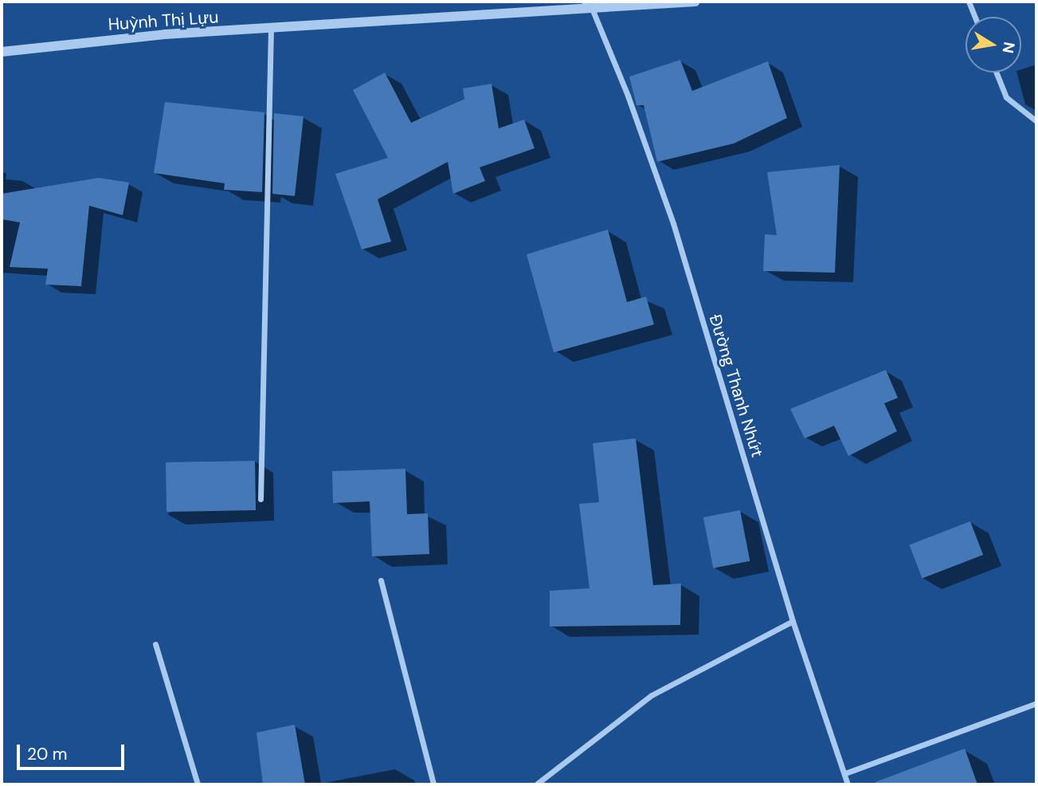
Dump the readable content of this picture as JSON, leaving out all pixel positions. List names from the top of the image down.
{
  "streets": {
    "street": ["Huỳnh Thị Lựu", "Đường Thanh Nhứt"]
  },
  "crossings": [
    ["Huỳnh Thị Lựu", "Đường Thanh Nhứt"]
  ],
  "scale_bar": "20 m",
  "north": "right"
}
